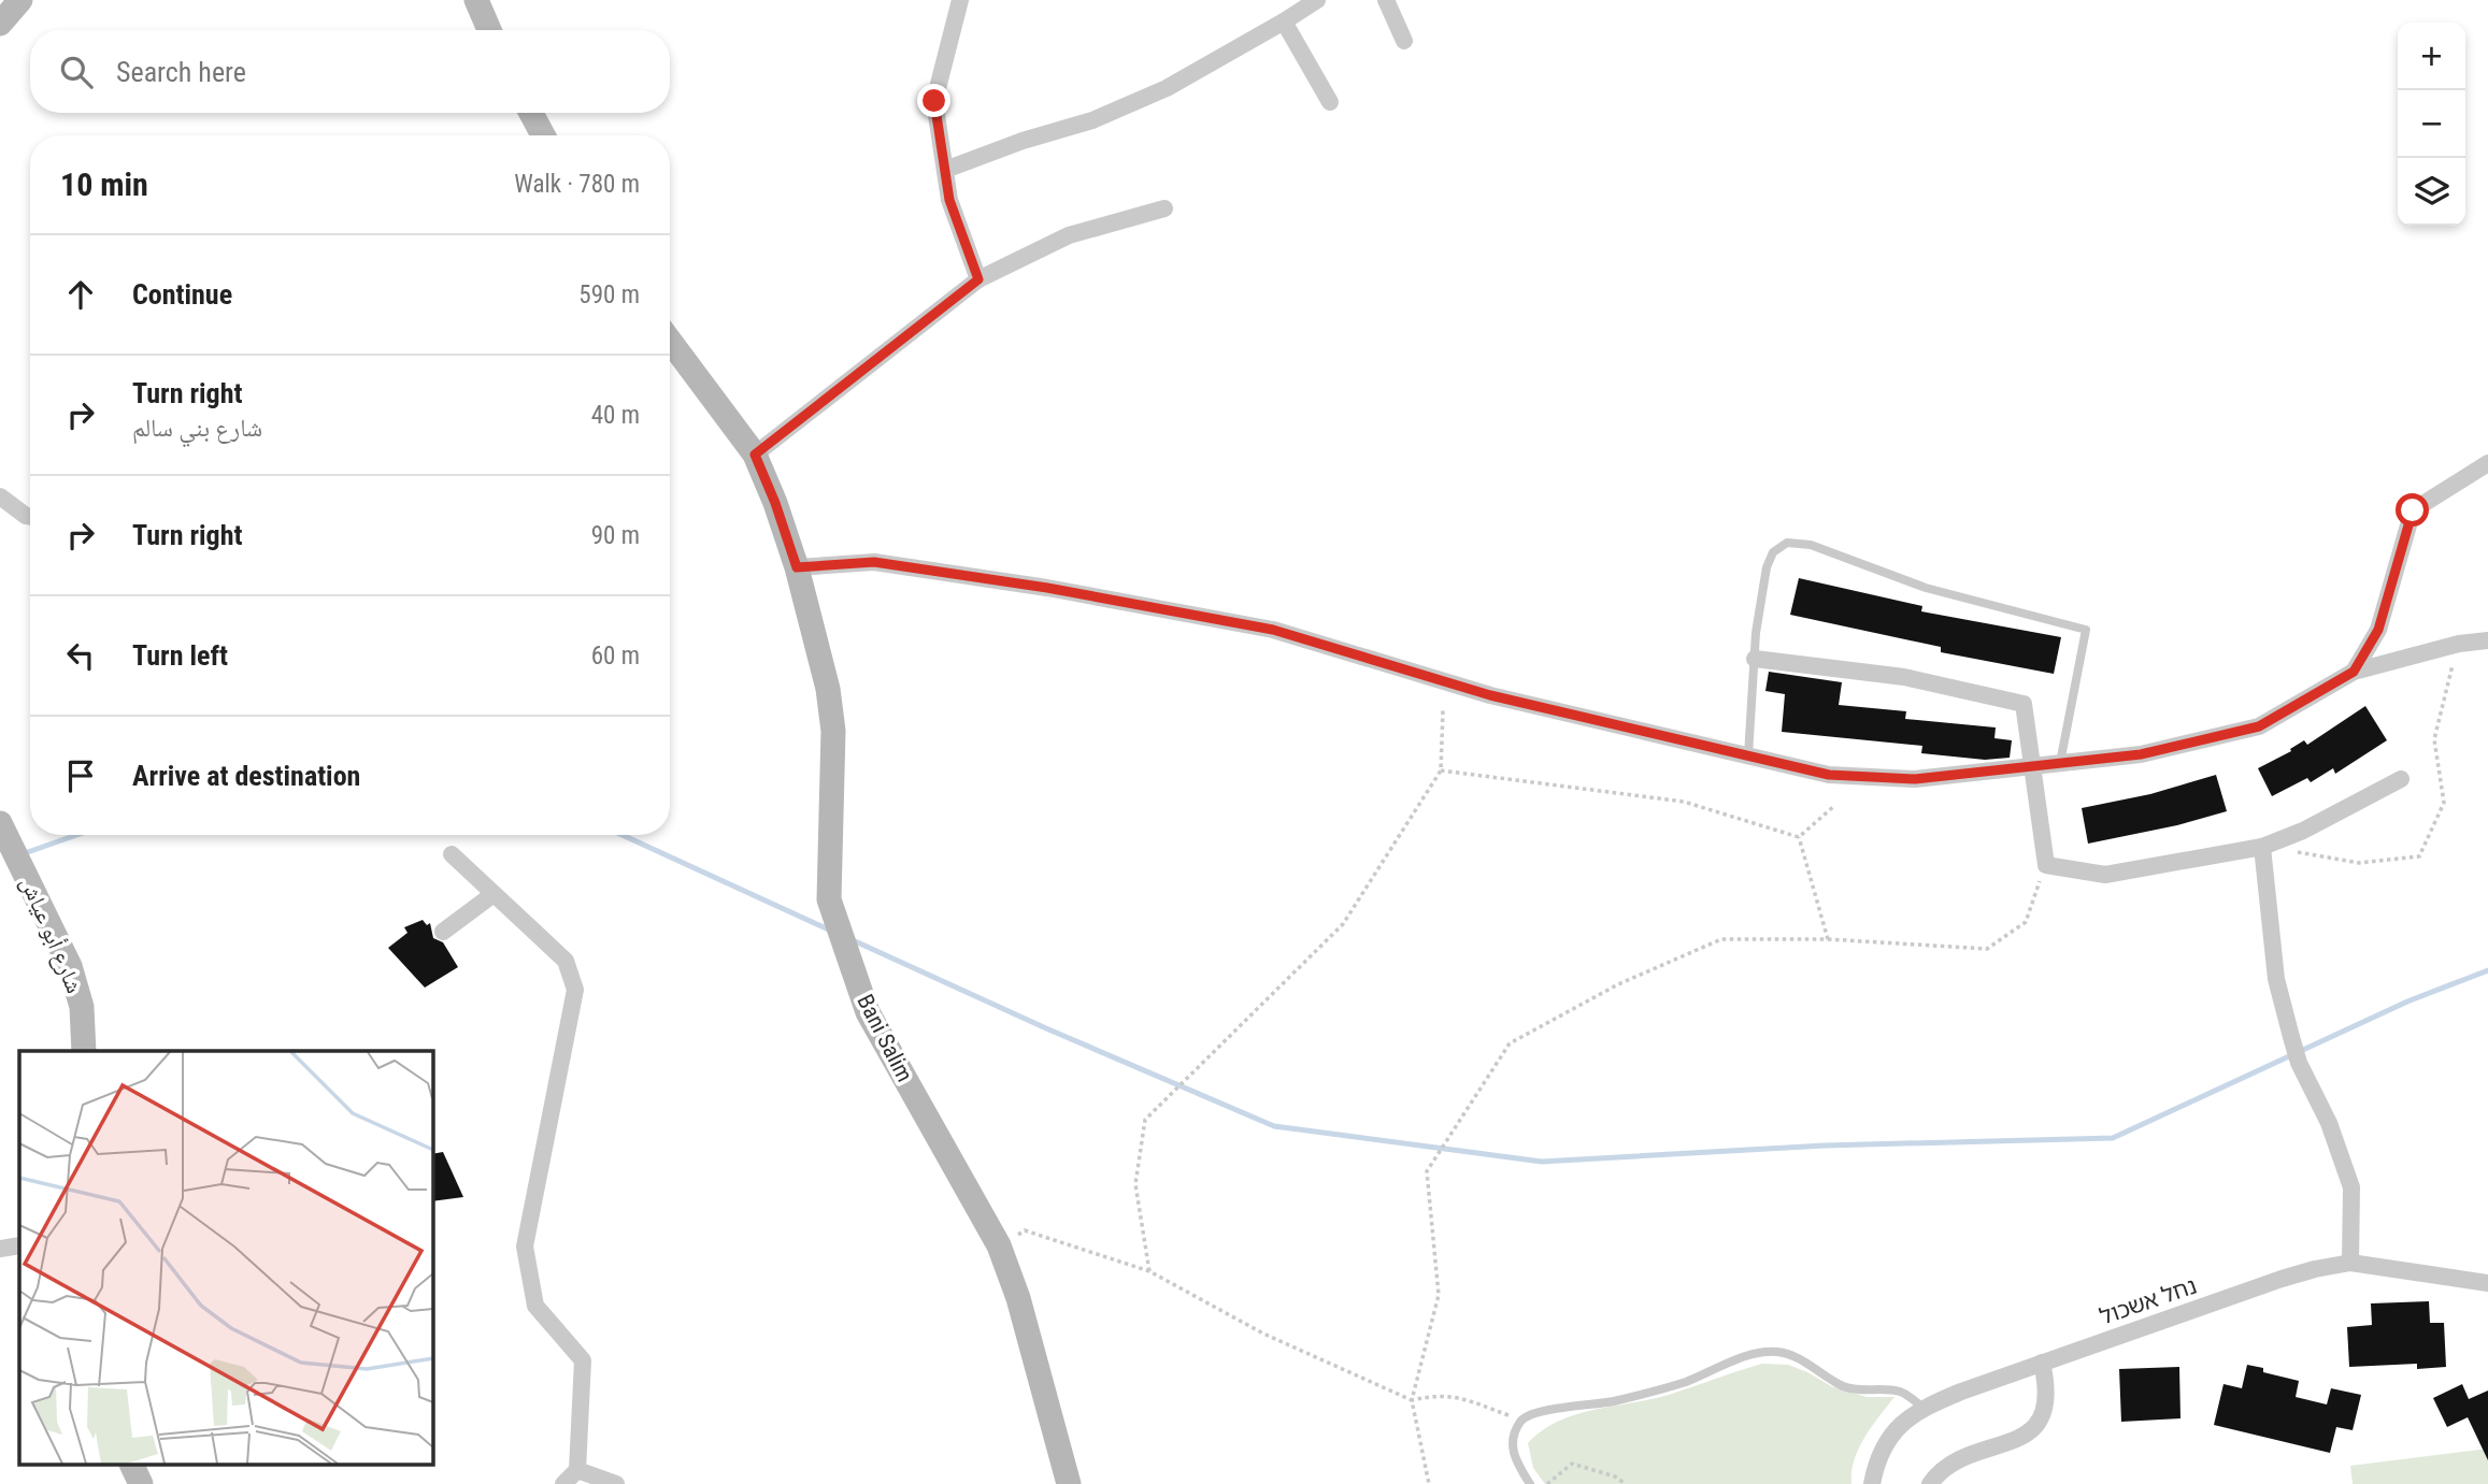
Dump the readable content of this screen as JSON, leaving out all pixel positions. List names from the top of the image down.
{
  "streets": {
    "street": ["شارع أبو عياش", "Bani Salim", "נחל אשכול"]
  },
  "page": {
    "map_buttons": ["+", "−"],
    "search": "Search here",
    "heading": ["10 min", "Walk · 780 m"],
    "list": [
      ["Continue", "590 m"],
      ["Turn right", "شارع بني سالم", "40 m"],
      ["Turn right", "90 m"],
      ["Turn left", "60 m"],
      "Arrive at destination"
    ]
  }
}
